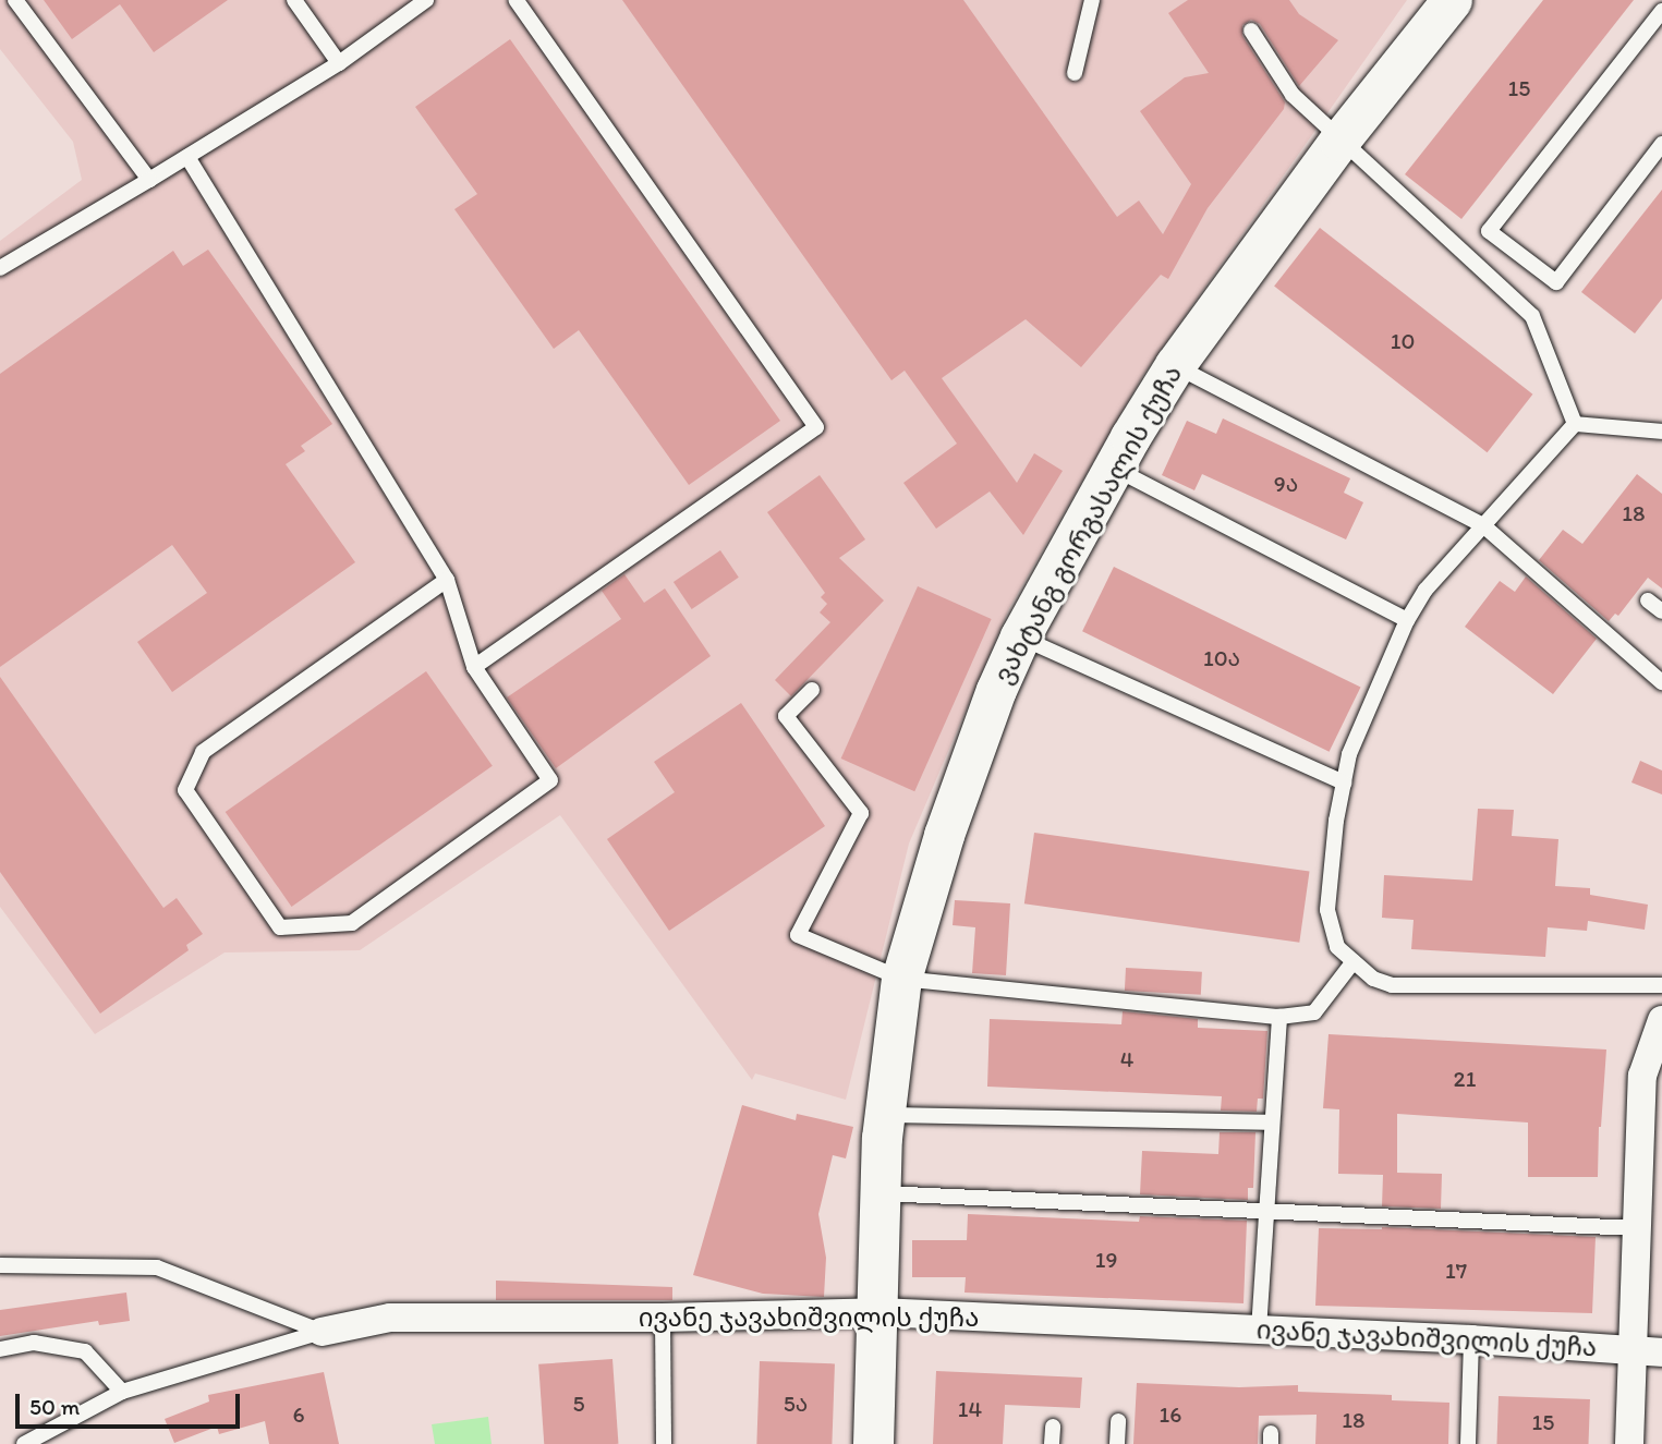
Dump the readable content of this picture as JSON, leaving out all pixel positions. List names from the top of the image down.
{
  "streets": {
    "street": ["ვახტანგ გორგასალის ქუჩა", "ივანე ჯავახიშვილის ქუჩა"]
  },
  "crossings": [
    ["ვახტანგ გორგასალის ქუჩა", "ივანე ჯავახიშვილის ქუჩა"]
  ],
  "house_numbers": [
    "15",
    "10",
    "9ა",
    "18",
    "10ა",
    "4",
    "21",
    "19",
    "17",
    "5",
    "5ა",
    "14",
    "6",
    "16",
    "18",
    "15"
  ],
  "scale_bar": "50 m"
}
